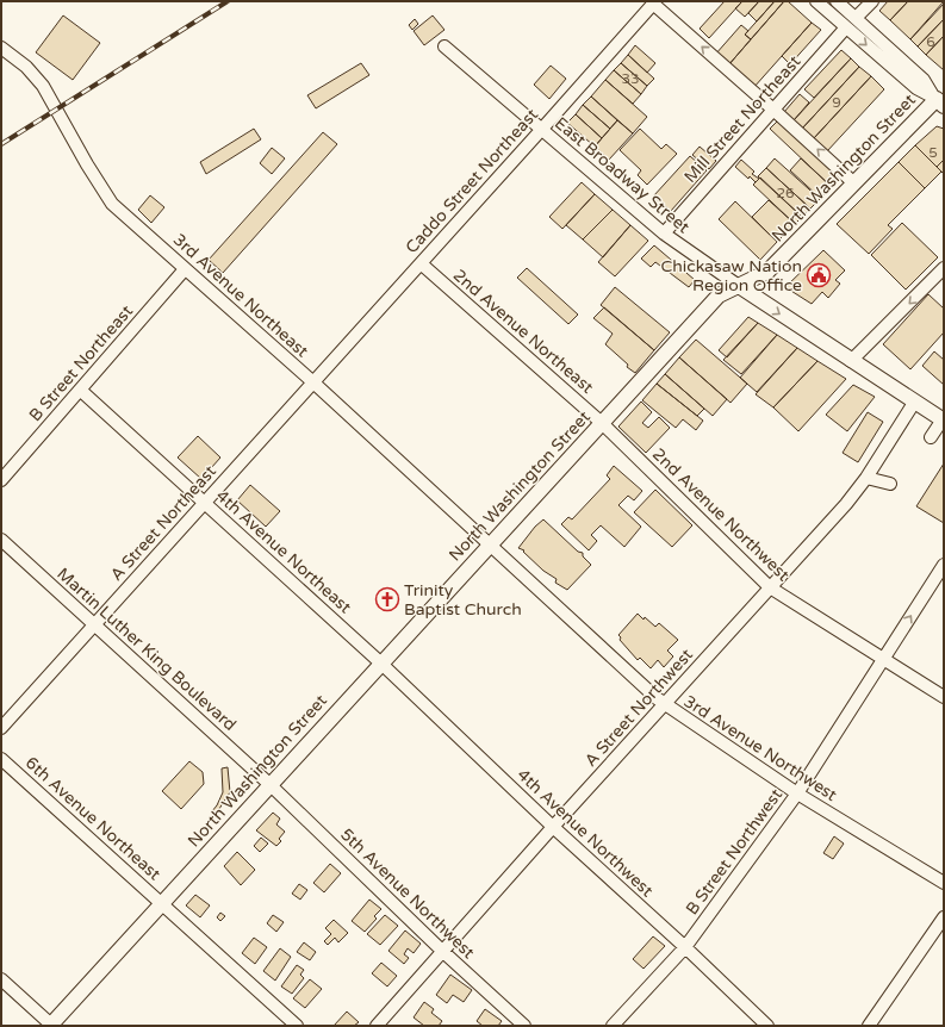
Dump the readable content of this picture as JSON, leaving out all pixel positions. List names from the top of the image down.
{
  "streets": {
    "main road": ["North Washington Street"],
    "street": [
      "Mill Street Northeast",
      "East Broadway Street",
      "Caddo Street Northeast",
      "3rd Avenue Northeast",
      "2nd Avenue Northeast",
      "B Street Northeast",
      "2nd Avenue Northwest",
      "A Street Northeast",
      "4th Avenue Northeast",
      "Martin Luther King Boulevard",
      "A Street Northwest",
      "3rd Avenue Northwest",
      "6th Avenue Northeast",
      "4th Avenue Northwest",
      "B Street Northwest",
      "5th Avenue Northwest"
    ]
  },
  "crossings": [
    ["Mill Street Northeast", "East Broadway Street"],
    ["North Washington Street", "East Broadway Street"],
    ["North Washington Street", "3rd Avenue Northeast"],
    ["North Washington Street", "2nd Avenue Northeast"],
    ["North Washington Street", "2nd Avenue Northwest"],
    ["North Washington Street", "4th Avenue Northeast"],
    ["North Washington Street", "Martin Luther King Boulevard"],
    ["North Washington Street", "3rd Avenue Northwest"],
    ["North Washington Street", "6th Avenue Northeast"],
    ["North Washington Street", "4th Avenue Northwest"],
    ["North Washington Street", "5th Avenue Northwest"],
    ["East Broadway Street", "Caddo Street Northeast"],
    ["Caddo Street Northeast", "3rd Avenue Northeast"],
    ["Caddo Street Northeast", "2nd Avenue Northeast"],
    ["Caddo Street Northeast", "A Street Northeast"],
    ["3rd Avenue Northeast", "B Street Northeast"],
    ["3rd Avenue Northeast", "A Street Northeast"],
    ["3rd Avenue Northeast", "3rd Avenue Northwest"],
    ["2nd Avenue Northeast", "2nd Avenue Northwest"],
    ["B Street Northeast", "4th Avenue Northeast"],
    ["2nd Avenue Northwest", "A Street Northwest"],
    ["2nd Avenue Northwest", "B Street Northwest"],
    ["A Street Northeast", "4th Avenue Northeast"],
    ["A Street Northeast", "Martin Luther King Boulevard"],
    ["4th Avenue Northeast", "4th Avenue Northwest"],
    ["Martin Luther King Boulevard", "5th Avenue Northwest"],
    ["A Street Northwest", "3rd Avenue Northwest"],
    ["A Street Northwest", "4th Avenue Northwest"],
    ["A Street Northwest", "5th Avenue Northwest"],
    ["3rd Avenue Northwest", "B Street Northwest"],
    ["4th Avenue Northwest", "B Street Northwest"]
  ],
  "places": {
    "public building": ["Chickasaw Nation Region Office"],
    "church": ["Trinity Baptist Church"]
  },
  "house_numbers": [
    "6",
    "33",
    "9",
    "5",
    "26"
  ]
}
